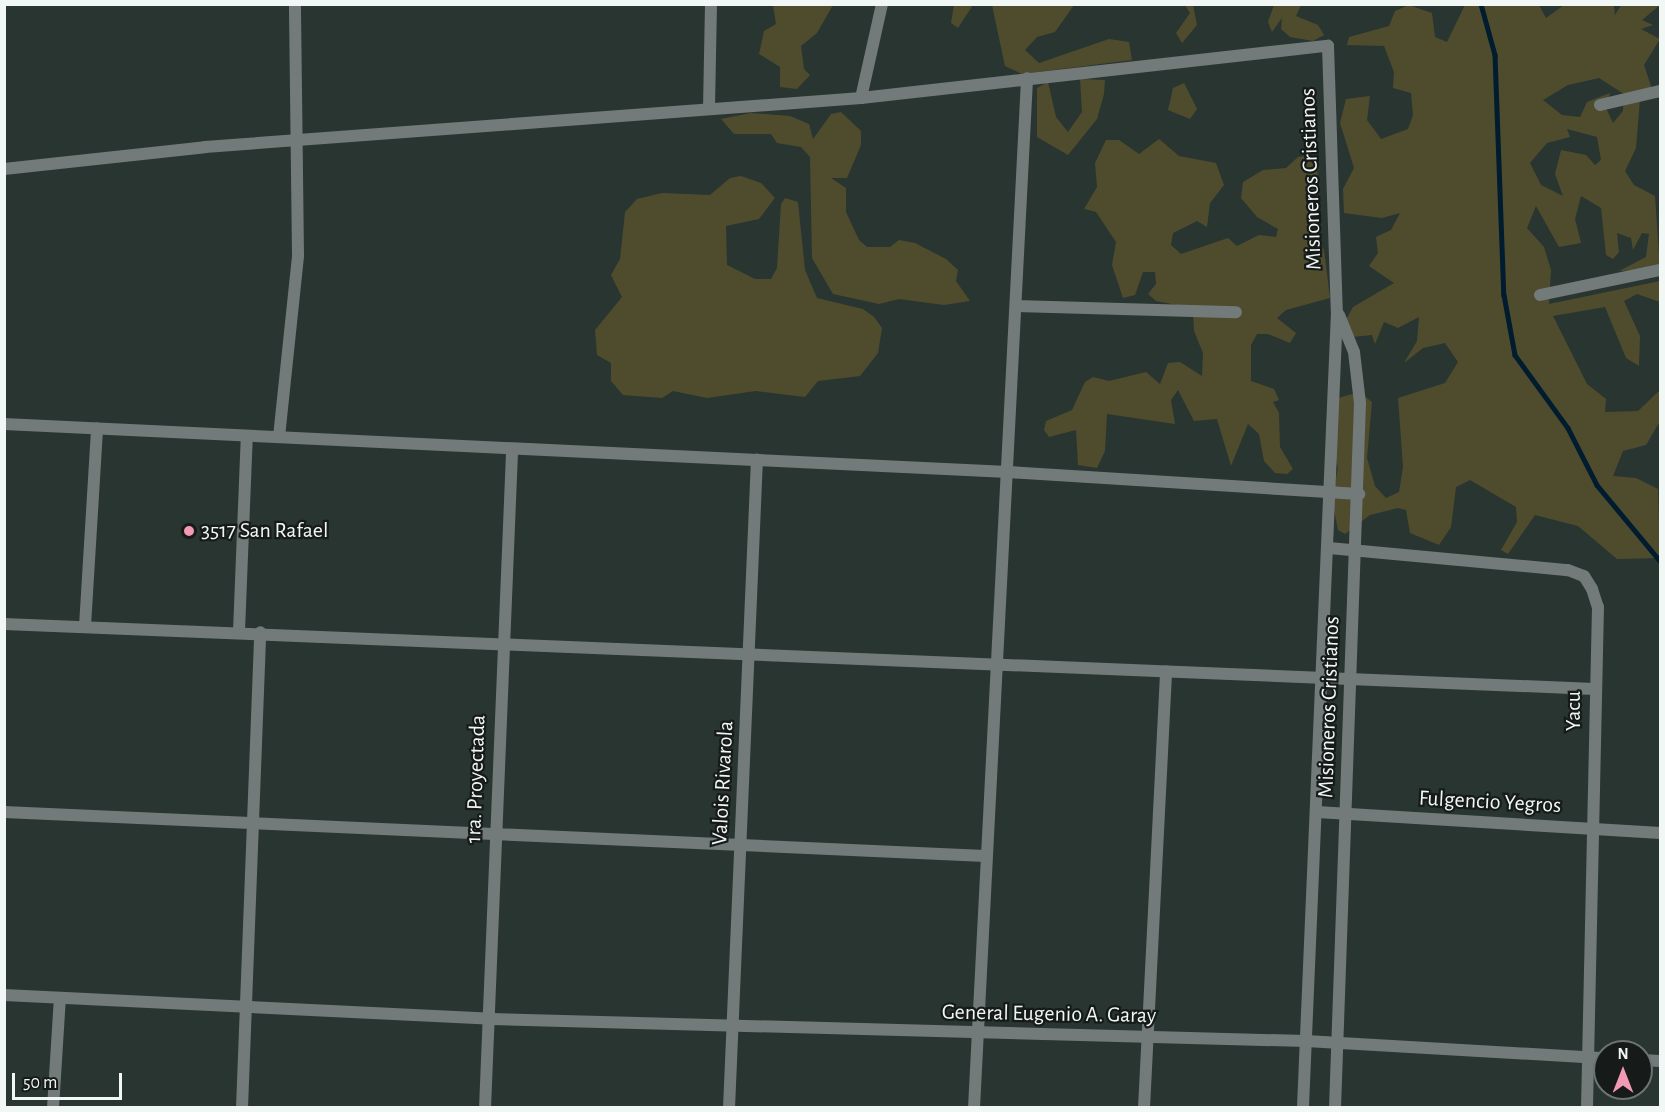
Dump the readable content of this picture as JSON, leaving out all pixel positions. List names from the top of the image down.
{
  "streets": {
    "street": [
      "Misioneros Cristianos",
      "Yacu",
      "1ra. Proyectada",
      "Valois Rivarola",
      "Fulgencio Yegros",
      "General Eugenio A. Garay"
    ]
  },
  "crossings": [
    ["Misioneros Cristianos", "Yacu"],
    ["Misioneros Cristianos", "Fulgencio Yegros"],
    ["Misioneros Cristianos", "General Eugenio A. Garay"],
    ["Yacu", "Fulgencio Yegros"],
    ["Yacu", "General Eugenio A. Garay"],
    ["1ra. Proyectada", "General Eugenio A. Garay"],
    ["Valois Rivarola", "General Eugenio A. Garay"]
  ],
  "places": ["3517 San Rafael"],
  "scale_bar": "50 m",
  "north": "top"
}
